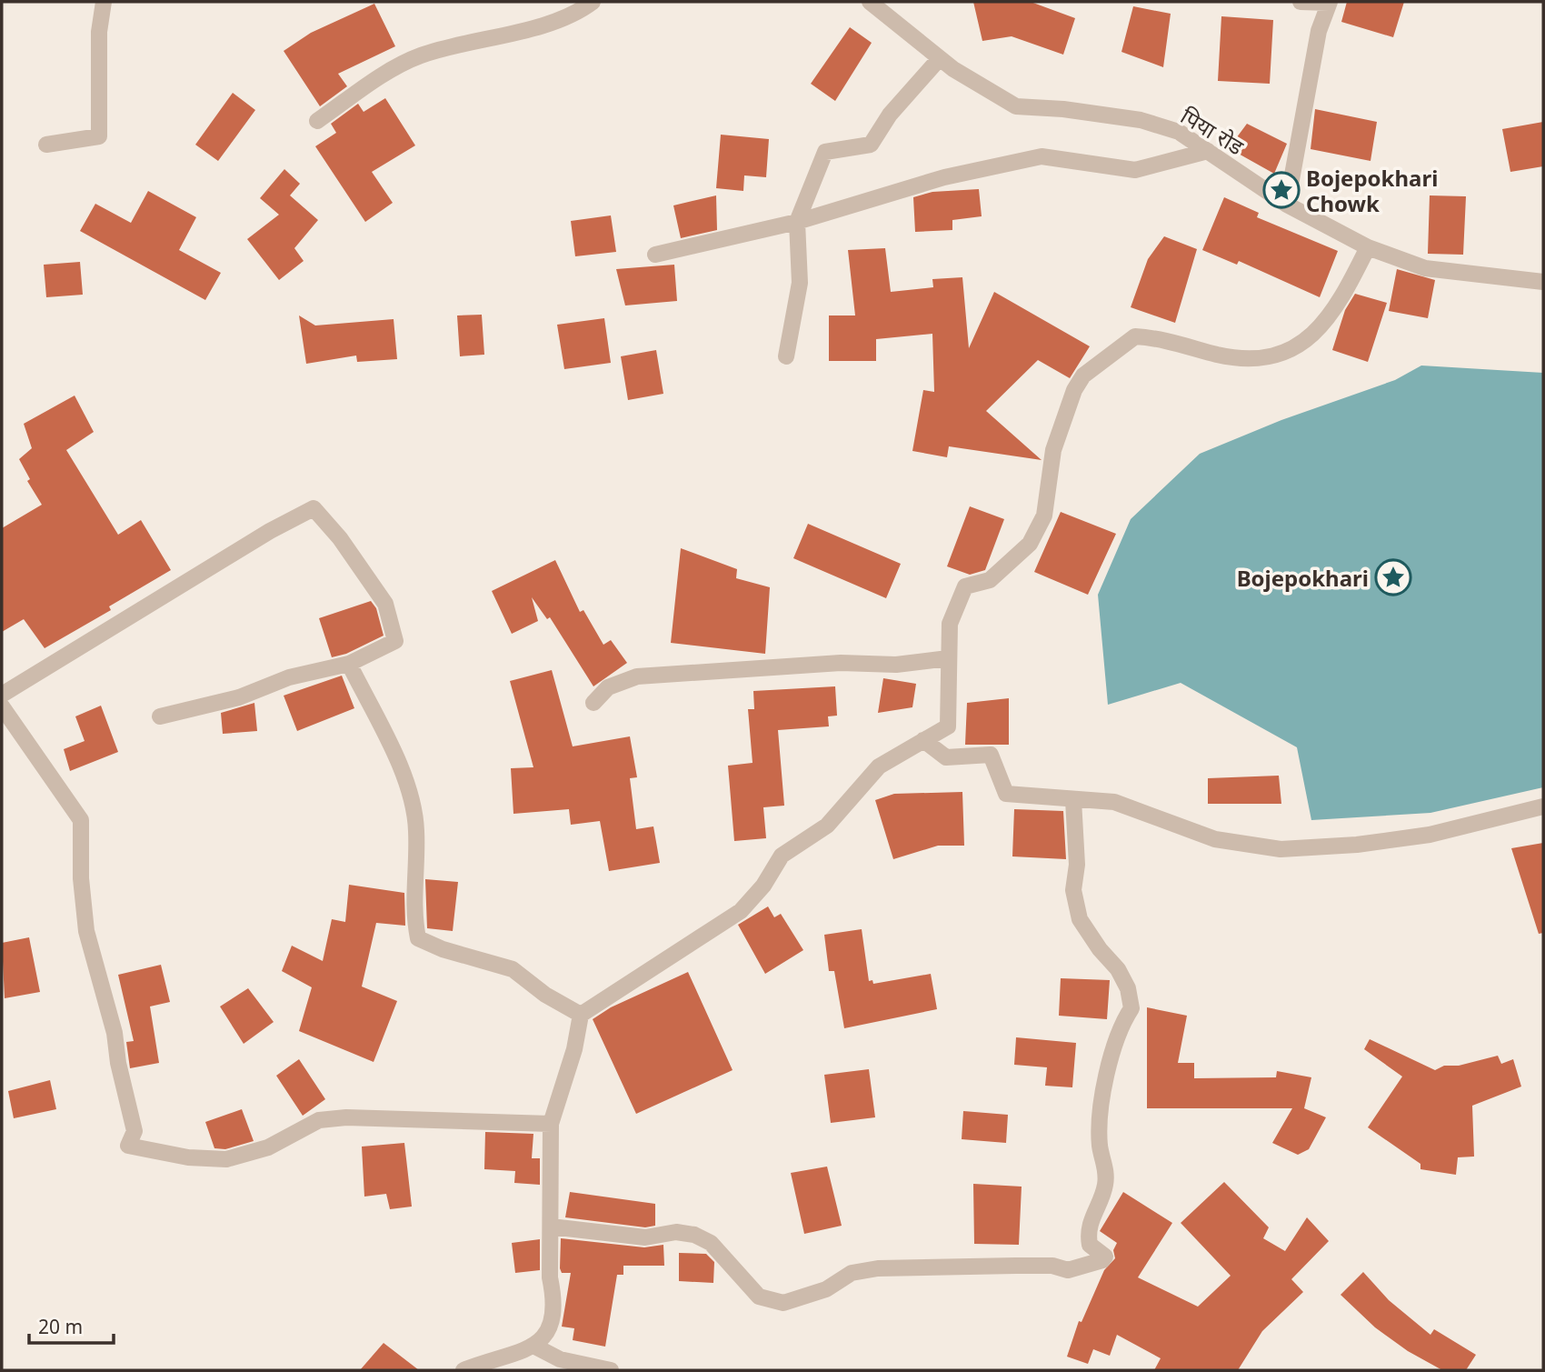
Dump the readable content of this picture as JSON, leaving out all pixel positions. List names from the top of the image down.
{
  "streets": {
    "street": ["पिया रोड"]
  },
  "places": {
    "place": ["Bojepokhari Chowk", "Bojepokhari"]
  },
  "scale_bar": "20 m"
}
